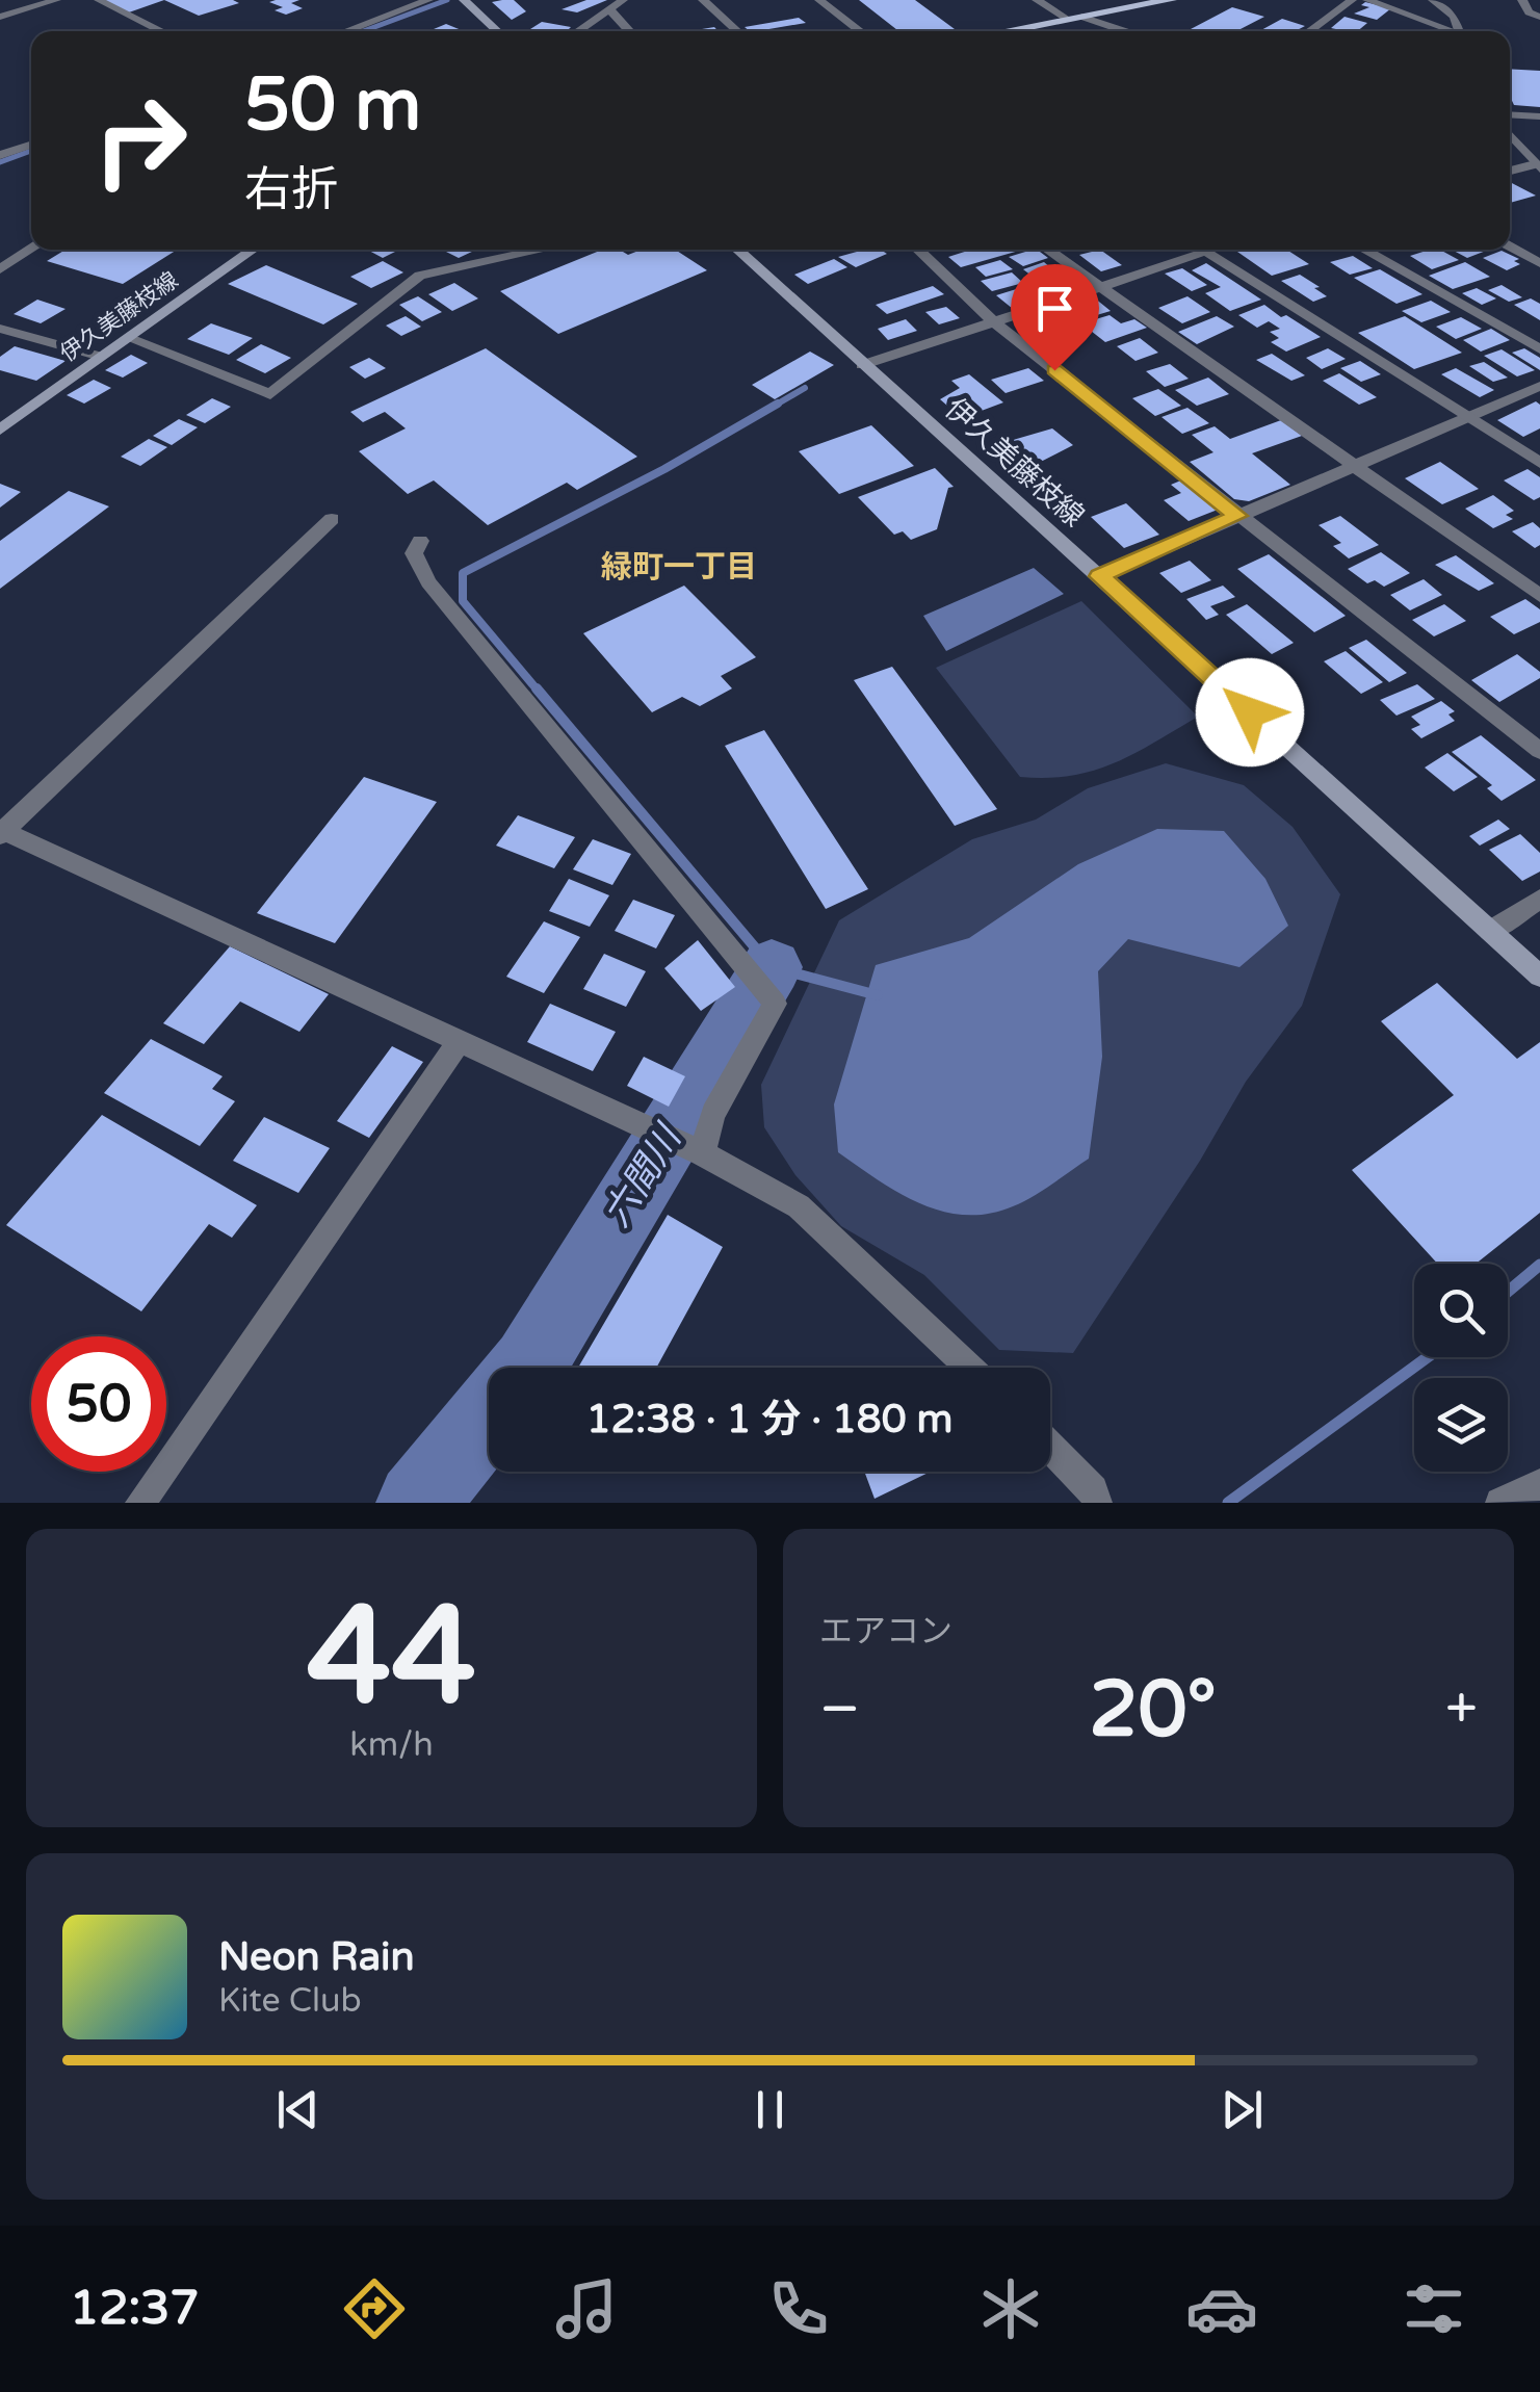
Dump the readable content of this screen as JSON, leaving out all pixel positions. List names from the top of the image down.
{
  "streets": {
    "main road": ["伊久美藤枝線"]
  },
  "districts": ["緑町一丁目"],
  "water": ["六間川"],
  "page": {
    "turn": ["50 m", "右折"],
    "limit": "50",
    "trip": "12:38 · 1 分 · 180 m",
    "tile": [
      ["44", "km/h"],
      "エアコン"
    ],
    "heat": ["−", "20°", "+"],
    "song": ["Neon Rain", "Kite Club"],
    "tabs": "12:37"
  }
}
